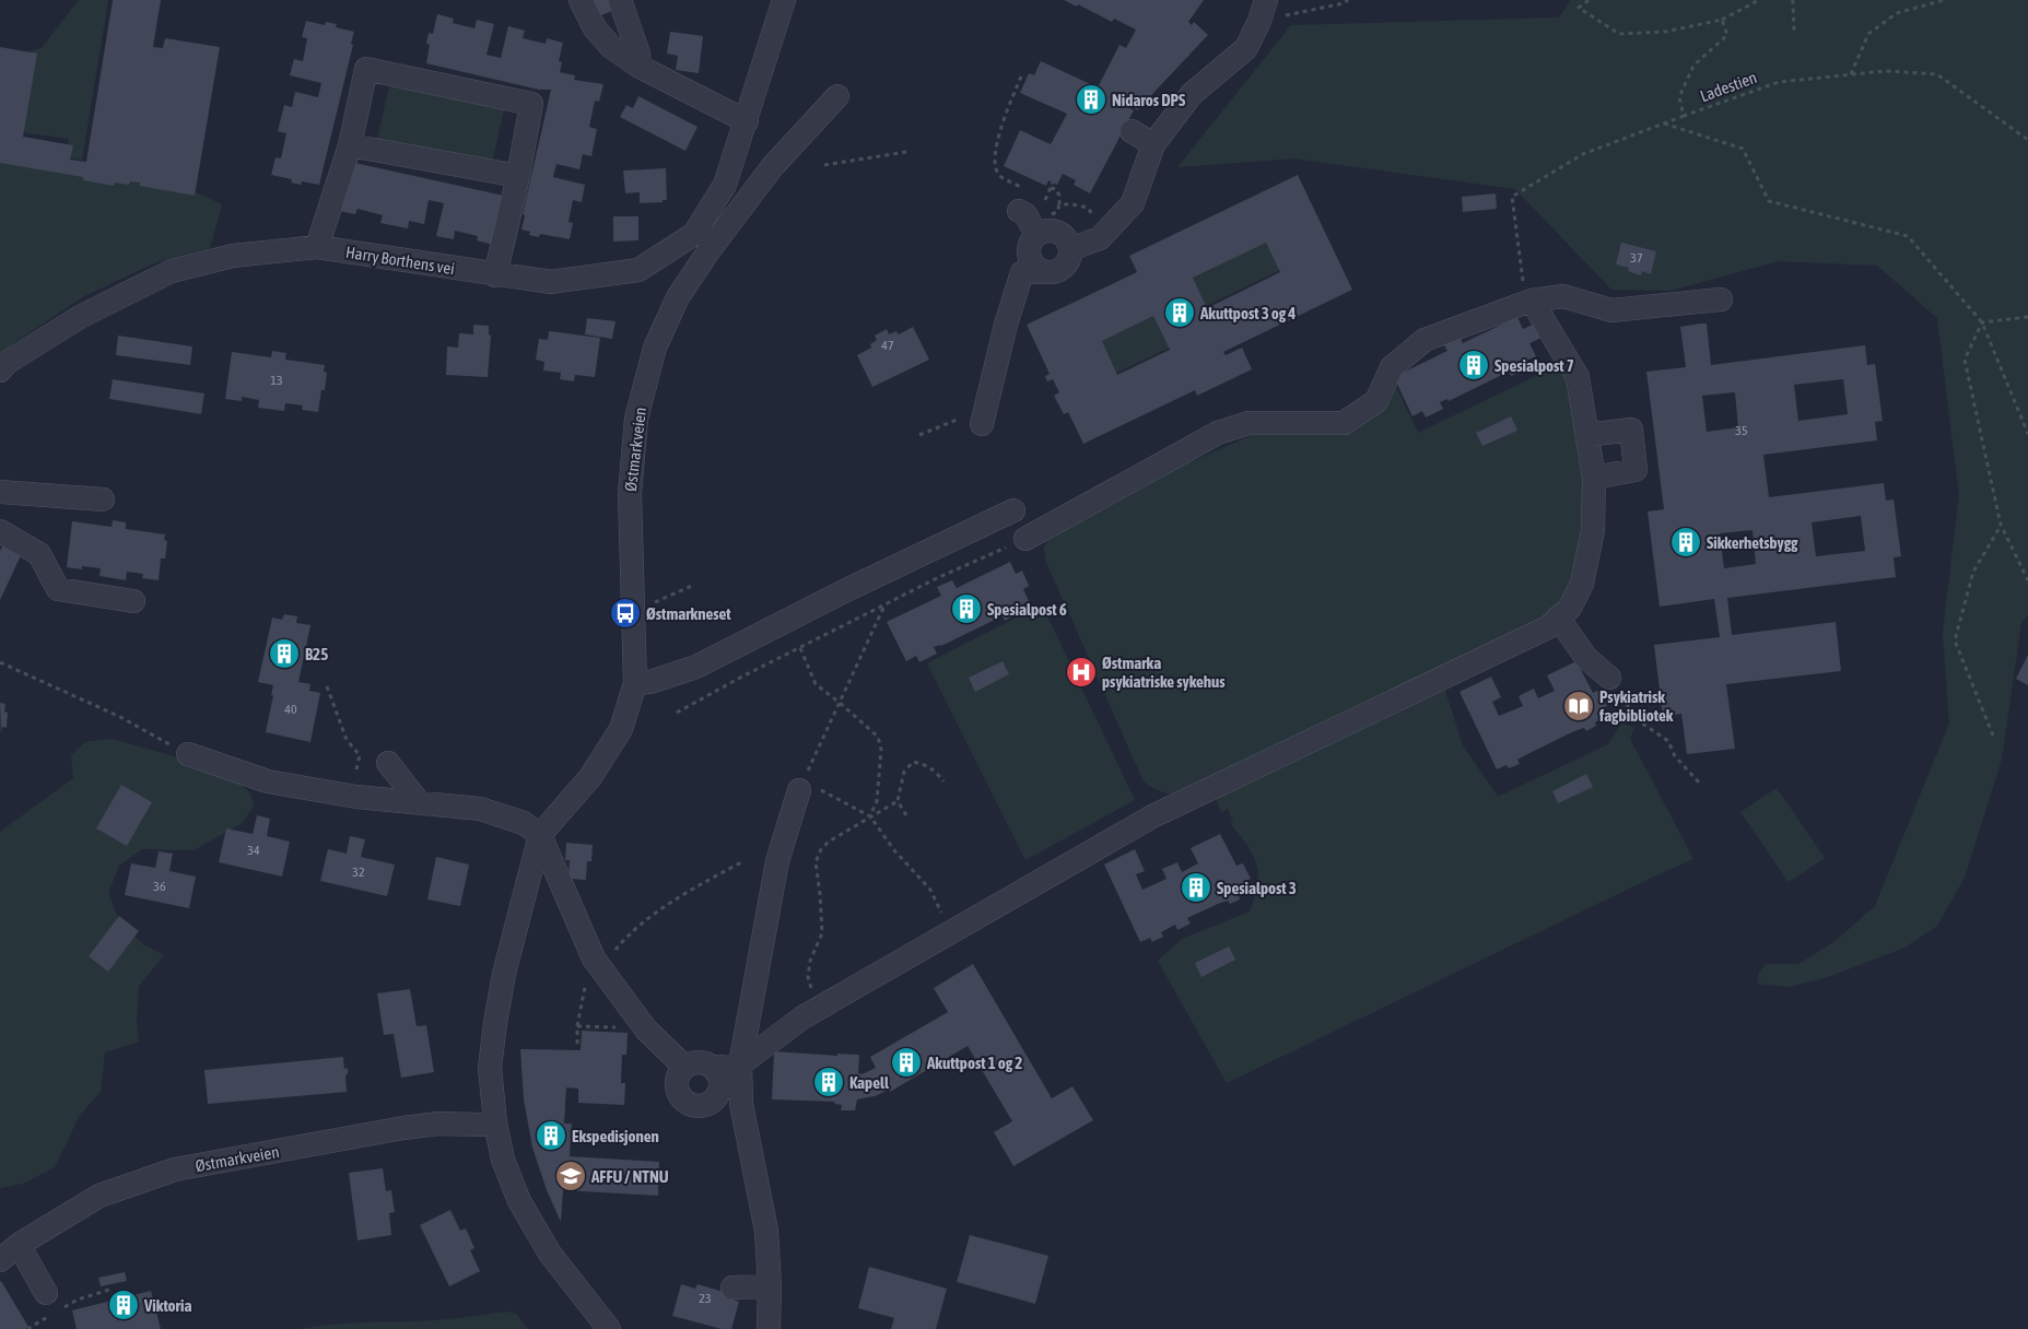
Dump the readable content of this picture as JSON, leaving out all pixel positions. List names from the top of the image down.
{
  "streets": {
    "street": ["Harry Borthens vei", "Østmarkveien"],
    "path": ["Ladestien"]
  },
  "places": {
    "building": [
      "Nidaros DPS",
      "Akuttpost 3 og 4",
      "Spesialpost 7",
      "Sikkerhetsbygg",
      "Spesialpost 6",
      "B25",
      "Spesialpost 3",
      "Akuttpost 1 og 2",
      "Kapell",
      "Ekspedisjonen",
      "Viktoria"
    ],
    "bus stop": ["Østmarkneset"],
    "hospital": ["Østmarka psykiatriske sykehus"],
    "library": ["Psykiatrisk fagbibliotek"],
    "school or university": ["AFFU / NTNU"]
  },
  "house_numbers": [
    "37",
    "47",
    "13",
    "35",
    "40",
    "34",
    "32",
    "36",
    "23"
  ]
}
